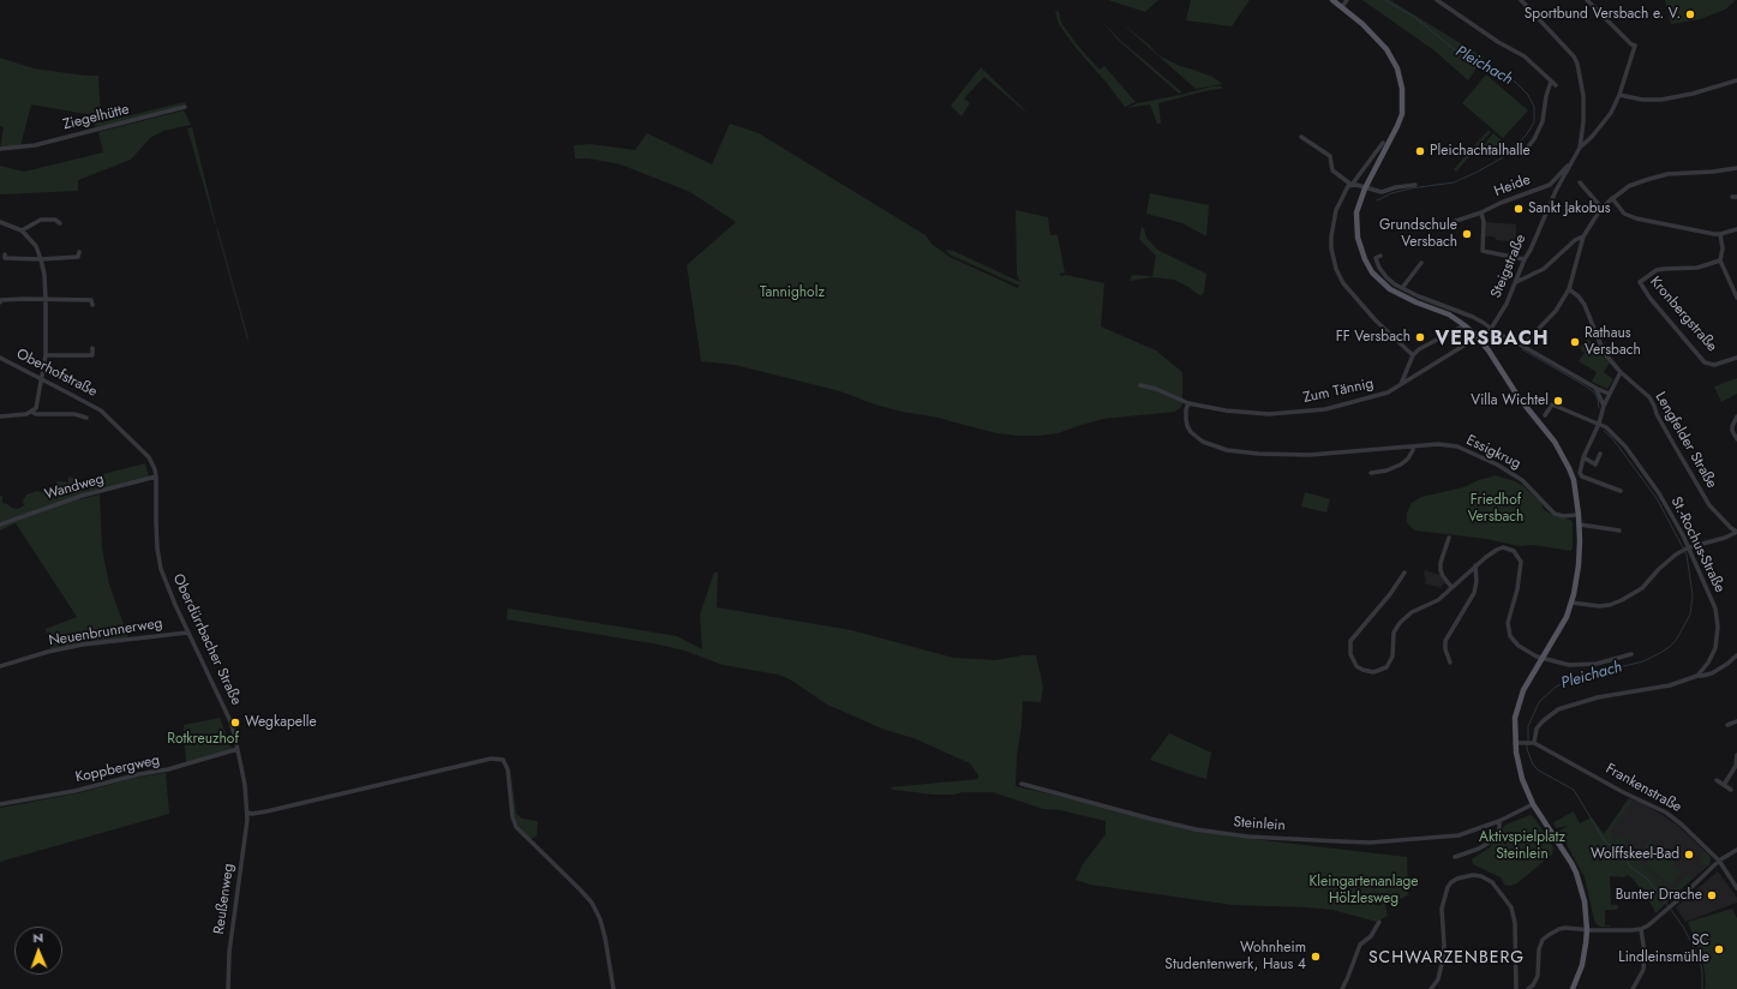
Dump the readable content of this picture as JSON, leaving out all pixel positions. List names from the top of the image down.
{
  "streets": {
    "street": [
      "Ziegelhütte",
      "Heide",
      "Steigstraße",
      "Kronbergstraße",
      "Oberhofstraße",
      "Zum Tännig",
      "Lengfelder Straße",
      "Essigkrug",
      "Wandweg",
      "St.-Rochus-Straße",
      "Neuenbrunnerweg",
      "Oberdürrbacher Straße",
      "Koppbergweg",
      "Frankenstraße",
      "Steinlein",
      "Reußenweg"
    ]
  },
  "crossings": [
    ["Heide", "Steigstraße"],
    ["Steigstraße", "Zum Tännig"],
    ["Oberhofstraße", "Oberdürrbacher Straße"],
    ["Zum Tännig", "Essigkrug"],
    ["Wandweg", "Oberdürrbacher Straße"],
    ["Neuenbrunnerweg", "Oberdürrbacher Straße"],
    ["Oberdürrbacher Straße", "Koppbergweg"],
    ["Oberdürrbacher Straße", "Reußenweg"]
  ],
  "districts": ["VERSBACH", "SCHWARZENBERG"],
  "water": ["Pleichach"],
  "parks": [
    "Tannigholz",
    "Friedhof Versbach",
    "Rotkreuzhof",
    "Aktivspielplatz Steinlein",
    "Kleingartenanlage Hölzlesweg"
  ],
  "places": [
    "Sportbund Versbach e. V.",
    "Pleichachtalhalle",
    "Sankt Jakobus",
    "Grundschule Versbach",
    "FF Versbach",
    "Rathaus Versbach",
    "Villa Wichtel",
    "Wegkapelle",
    "Wolffskeel-Bad",
    "Bunter Drache",
    "SC Lindleinsmühle",
    "Wohnheim Studentenwerk, Haus 4"
  ],
  "north": "top"
}
